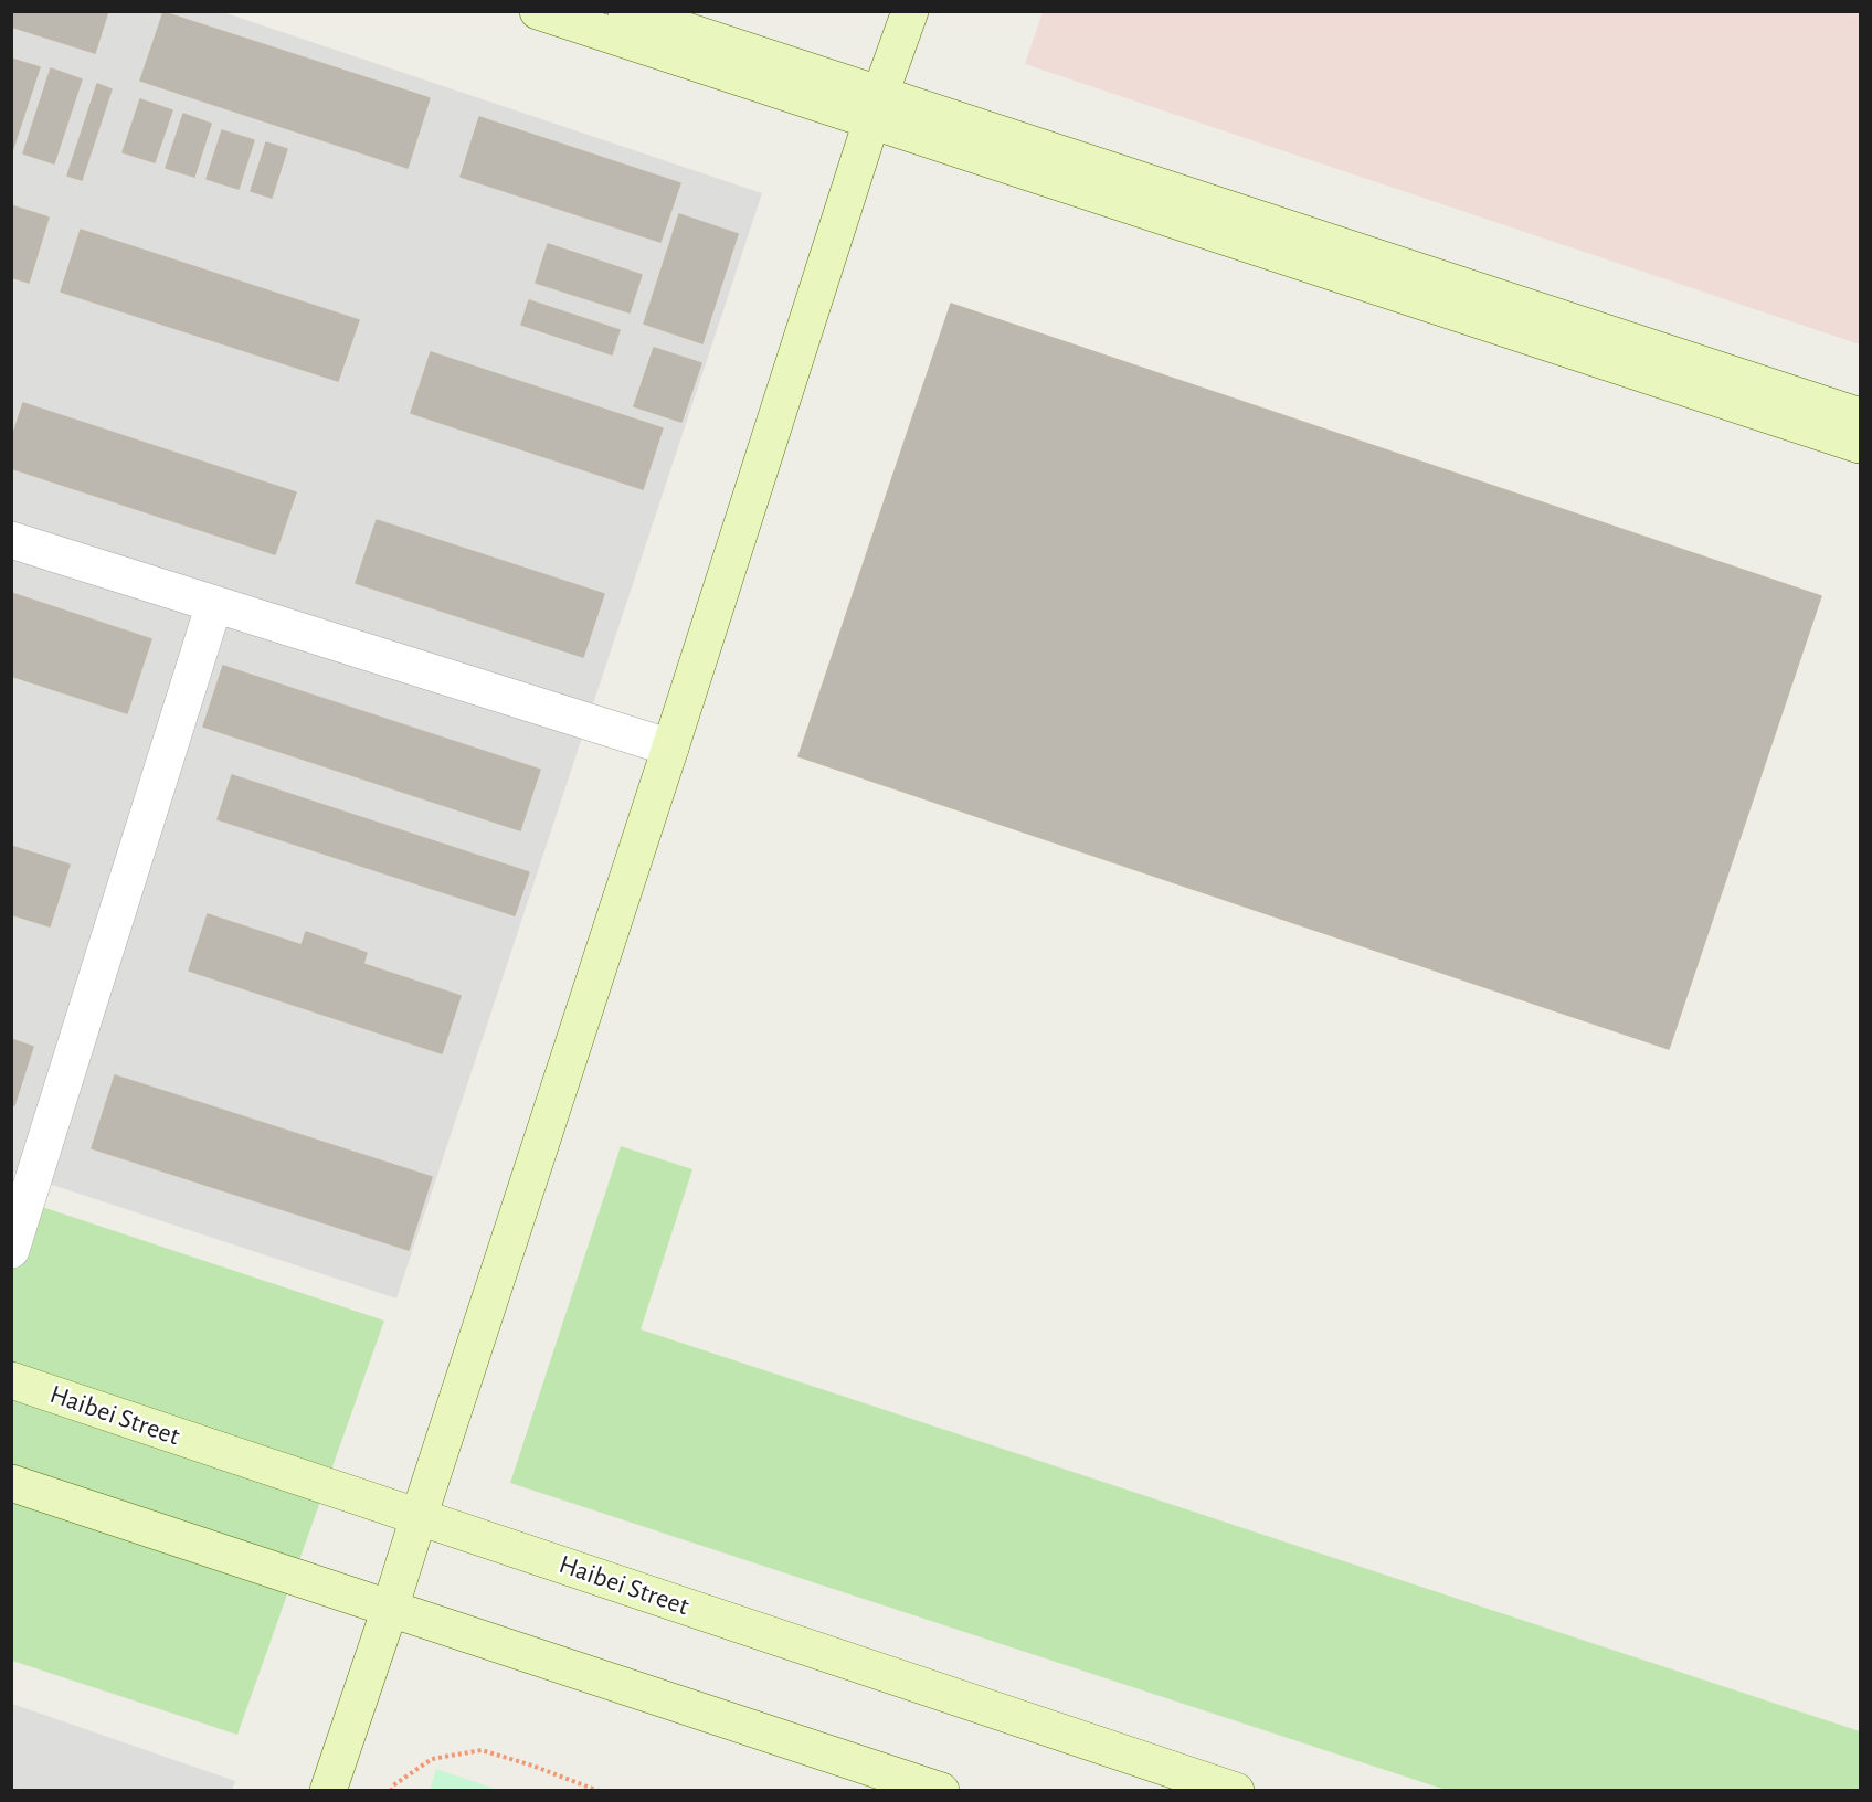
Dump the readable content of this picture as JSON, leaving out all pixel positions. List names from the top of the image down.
{
  "streets": {
    "street": ["Haibei Street"]
  }
}
